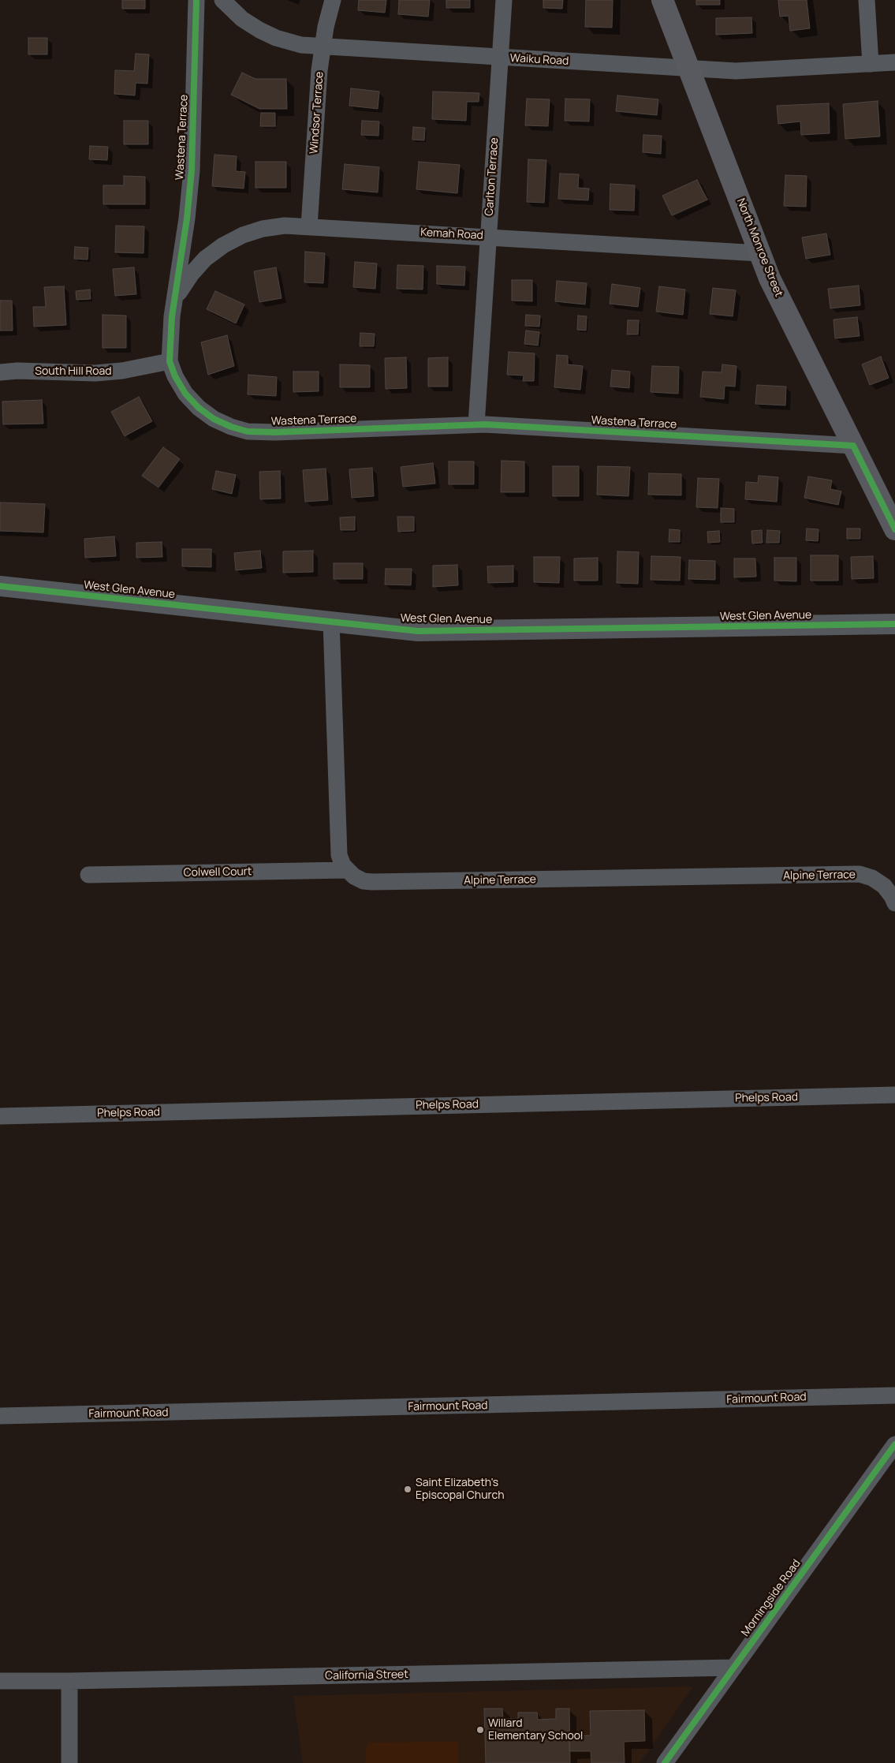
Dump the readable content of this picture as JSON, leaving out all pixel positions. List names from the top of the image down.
{
  "streets": {
    "main road": ["North Monroe Street"],
    "street": [
      "Waiku Road",
      "Windsor Terrace",
      "Wastena Terrace",
      "Carlton Terrace",
      "Kemah Road",
      "South Hill Road",
      "West Glen Avenue",
      "Colwell Court",
      "Alpine Terrace",
      "Phelps Road",
      "Fairmount Road",
      "Morningside Road",
      "California Street"
    ]
  },
  "crossings": [
    ["Waiku Road", "Windsor Terrace"],
    ["Waiku Road", "Carlton Terrace"],
    ["Waiku Road", "North Monroe Street"],
    ["Windsor Terrace", "Kemah Road"],
    ["Wastena Terrace", "Carlton Terrace"],
    ["Wastena Terrace", "Kemah Road"],
    ["Wastena Terrace", "North Monroe Street"],
    ["Wastena Terrace", "South Hill Road"],
    ["Carlton Terrace", "Kemah Road"],
    ["Kemah Road", "North Monroe Street"],
    ["Colwell Court", "Alpine Terrace"],
    ["Morningside Road", "California Street"]
  ],
  "places": ["Saint Elizabeth's Episcopal Church", "Willard Elementary School"]
}
